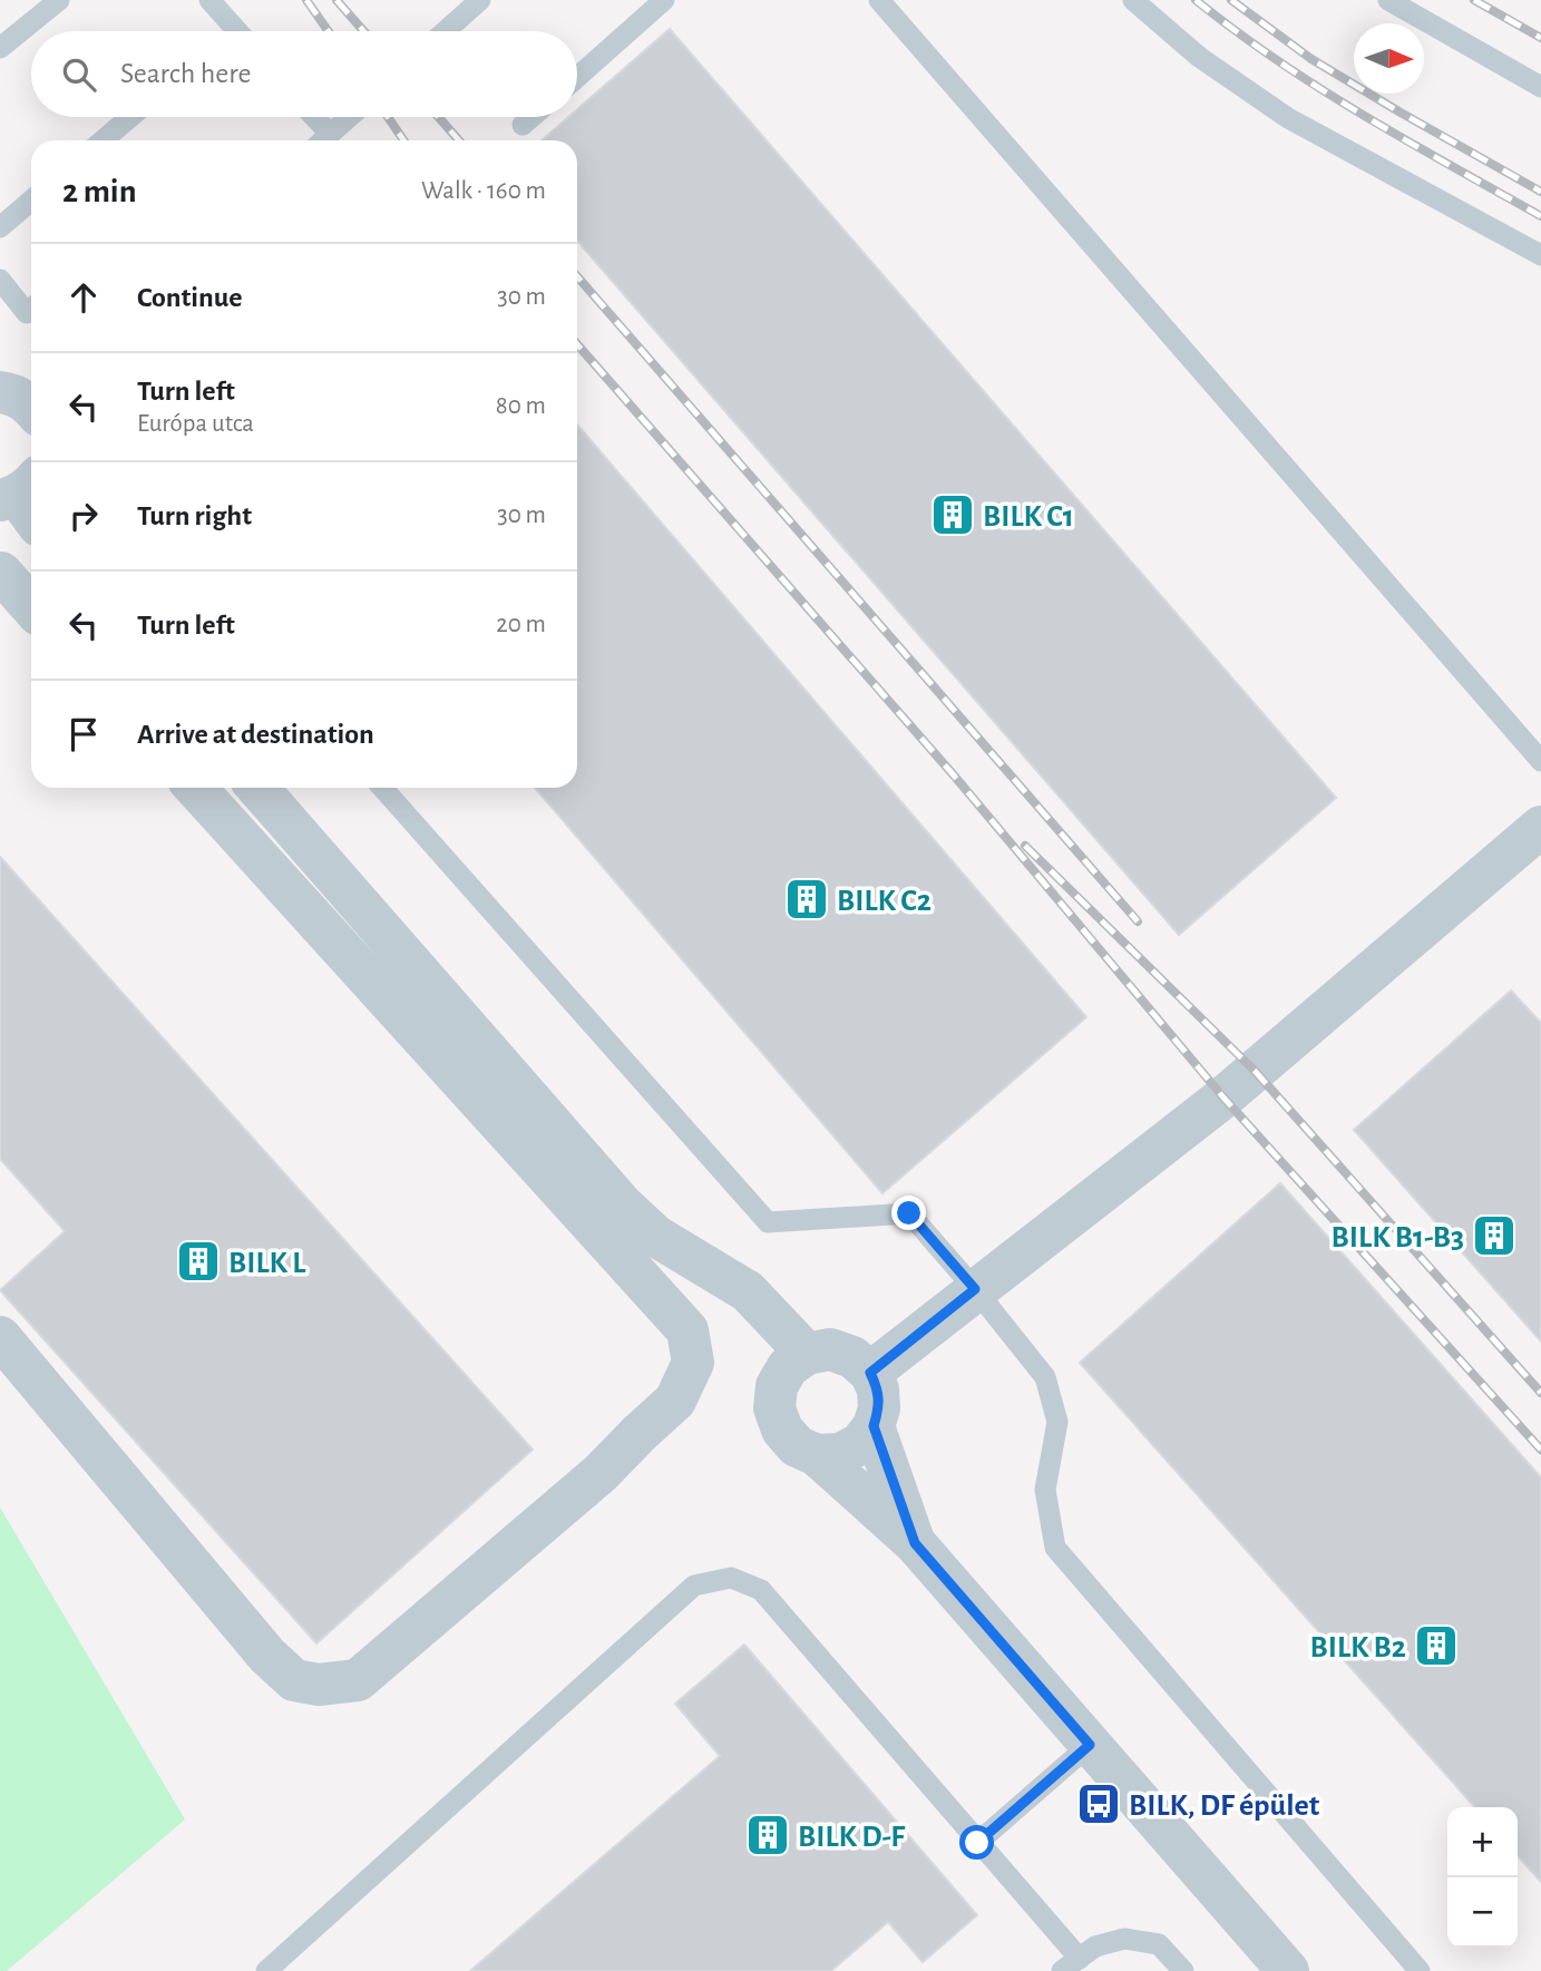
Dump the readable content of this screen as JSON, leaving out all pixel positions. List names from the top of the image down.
{
  "places": {
    "building": [
      "BILK C1",
      "BILK C2",
      "BILK B1-B3",
      "BILK L",
      "BILK B2",
      "BILK D-F"
    ],
    "bus stop": ["BILK, DF épület"]
  },
  "north": "right",
  "page": {
    "search": "Search here",
    "heading": ["2 min", "Walk · 160 m"],
    "list": [
      ["Continue", "30 m"],
      ["Turn left", "Európa utca", "80 m"],
      ["Turn right", "30 m"],
      ["Turn left", "20 m"],
      "Arrive at destination"
    ],
    "map_buttons": ["+", "−"]
  }
}
